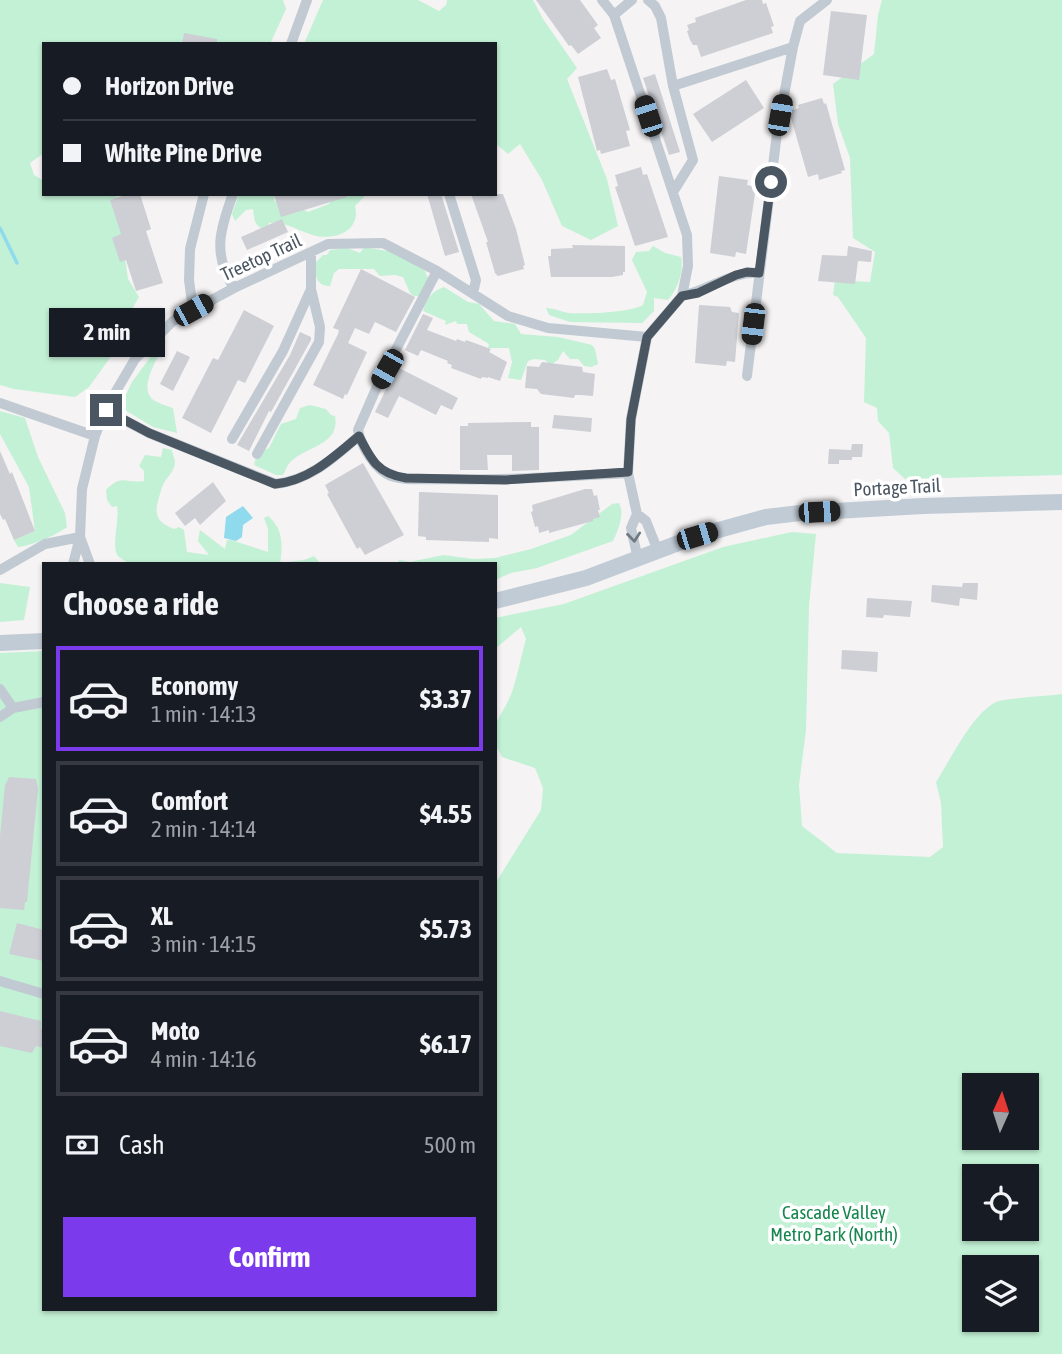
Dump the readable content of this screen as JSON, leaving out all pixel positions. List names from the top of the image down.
{
  "streets": {
    "main road": ["Portage Trail"],
    "street": ["Treetop Trail"]
  },
  "parks": ["Cascade Valley Metro Park (North)"],
  "north": "top",
  "page": {
    "banner": ["Horizon Drive", "White Pine Drive"],
    "bubble": "2 min",
    "heading": "Choose a ride",
    "list": [
      {
        "name": "Economy",
        "note": "1 min · 14:13",
        "value": "$3.37"
      },
      {
        "name": "Comfort",
        "note": "2 min · 14:14",
        "value": "$4.55"
      },
      {
        "name": "XL",
        "note": "3 min · 14:15",
        "value": "$5.73"
      },
      {
        "name": "Moto",
        "note": "4 min · 14:16",
        "value": "$6.17"
      }
    ],
    "pay": ["Cash", "500 m"],
    "buttons": "Confirm"
  }
}
